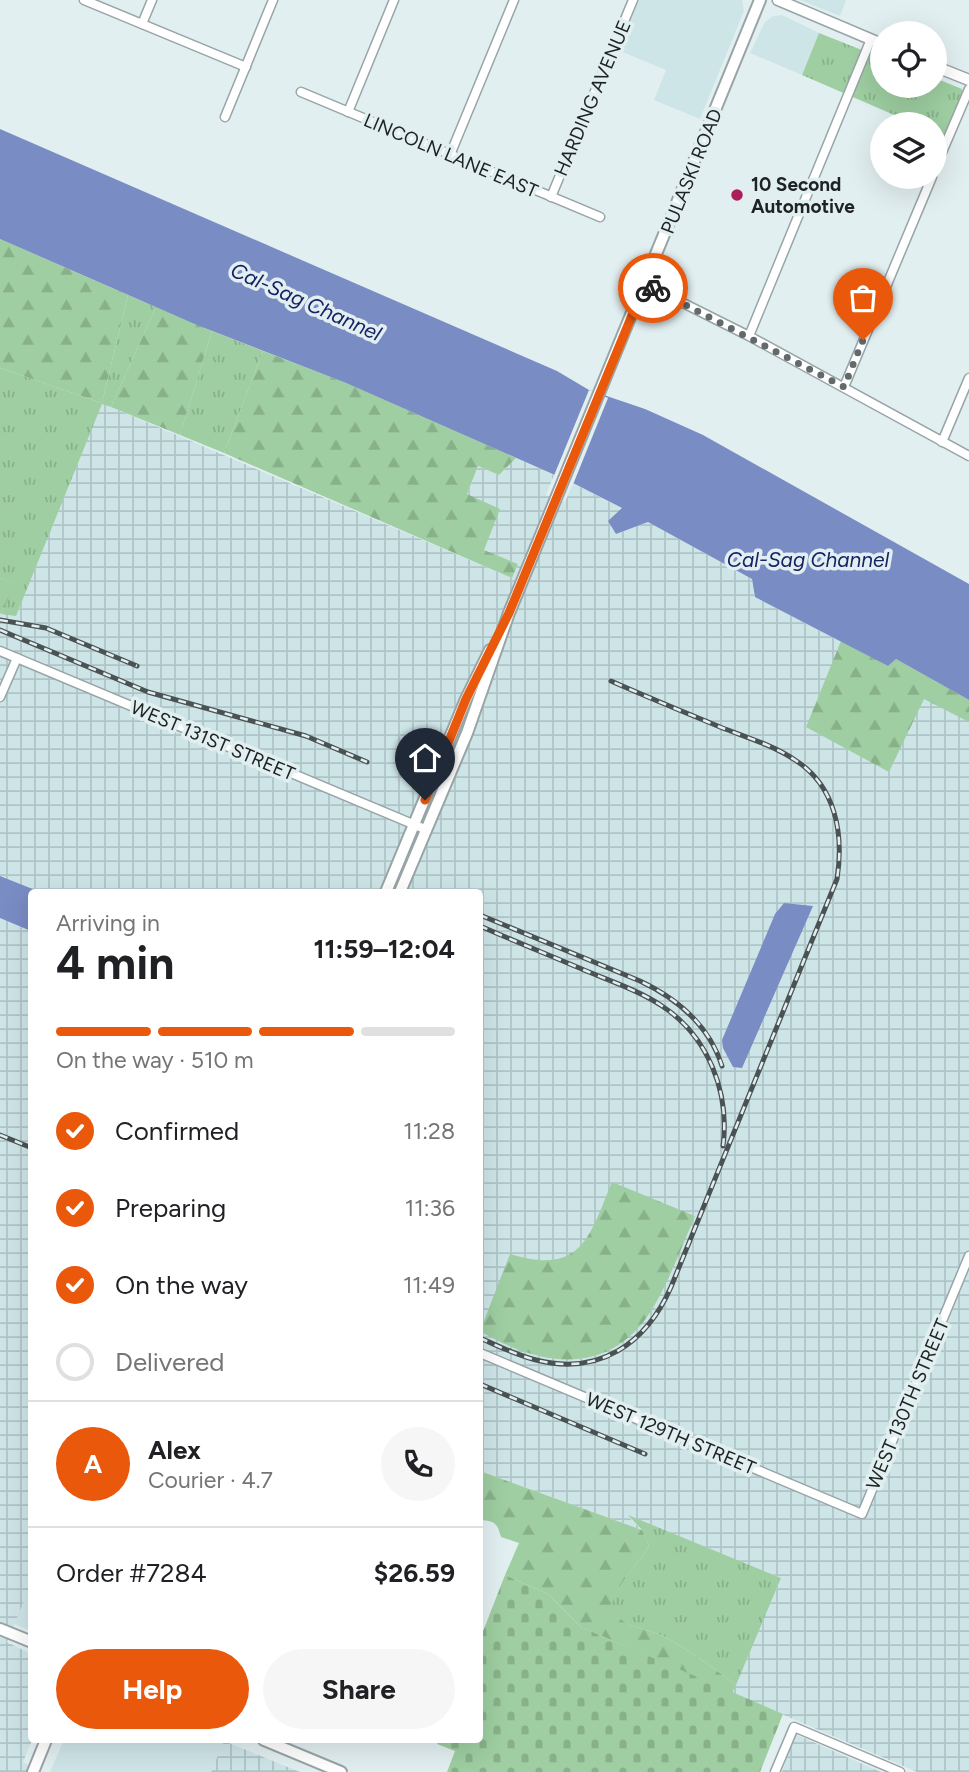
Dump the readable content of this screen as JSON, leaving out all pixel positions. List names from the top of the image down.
{
  "streets": {
    "main road": ["PULASKI ROAD"],
    "street": [
      "HARDING AVENUE",
      "LINCOLN LANE EAST",
      "WEST 131ST STREET",
      "WEST 130TH STREET",
      "WEST 129TH STREET"
    ]
  },
  "crossings": [
    ["HARDING AVENUE", "LINCOLN LANE EAST"],
    ["PULASKI ROAD", "WEST 131ST STREET"],
    ["WEST 130TH STREET", "WEST 129TH STREET"]
  ],
  "water": ["Cal-Sag Channel"],
  "places": ["10 Second Automotive"],
  "page": {
    "heading": ["4 min", "Arriving in", "11:59–12:04"],
    "panel": [
      "Alex",
      "Courier · 4.7",
      "Order #7284",
      "$26.59"
    ],
    "bar": "On the way · 510 m",
    "list": [
      ["Confirmed", "11:28"],
      ["Preparing", "11:36"],
      ["On the way", "11:49"],
      "Delivered"
    ],
    "round": "A",
    "buttons": ["Help", "Share"]
  }
}
